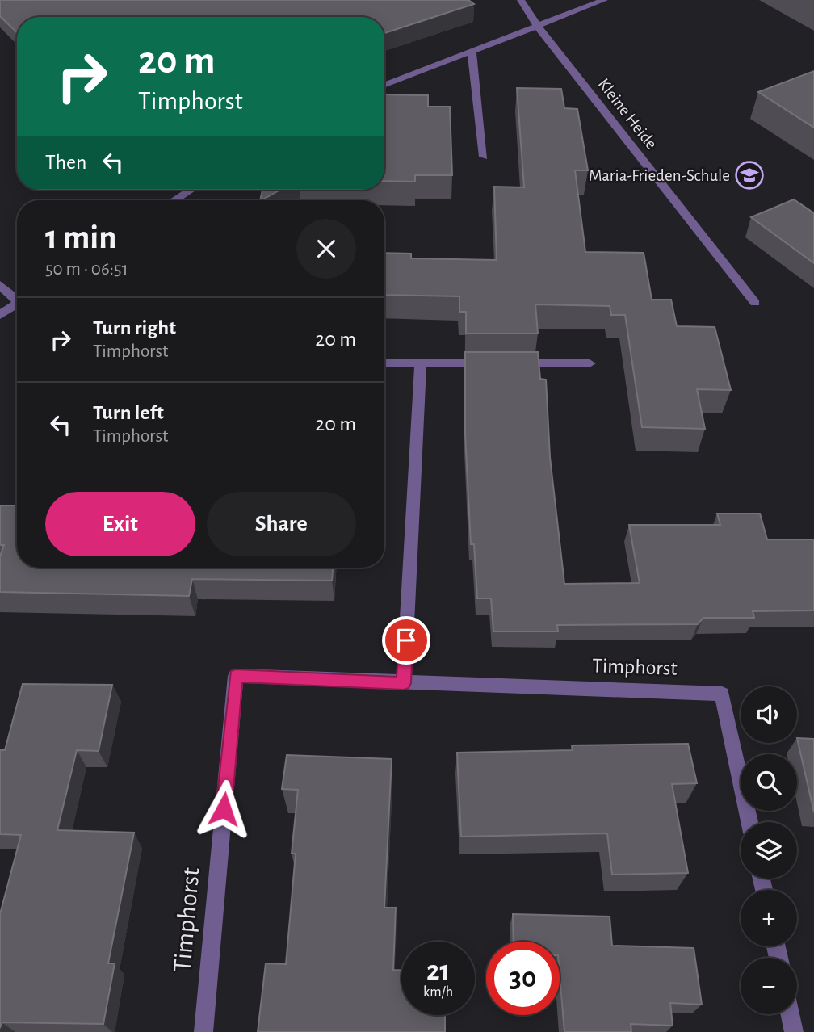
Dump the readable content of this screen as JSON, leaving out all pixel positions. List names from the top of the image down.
{
  "streets": {
    "street": ["Kleine Heide", "Timphorst"]
  },
  "places": {
    "school or university": ["Maria-Frieden-Schule"]
  },
  "page": {
    "turn": ["20 m", "Timphorst"],
    "then": "Then",
    "heading": ["1 min", "50 m · 06:51"],
    "list": [
      {
        "name": "Turn right",
        "note": "Timphorst",
        "value": "20 m"
      },
      {
        "name": "Turn left",
        "note": "Timphorst",
        "value": "20 m"
      }
    ],
    "buttons": ["Exit", "Share"],
    "map_buttons": ["+", "−"],
    "speed": "21 km/h",
    "limit": "30"
  }
}
